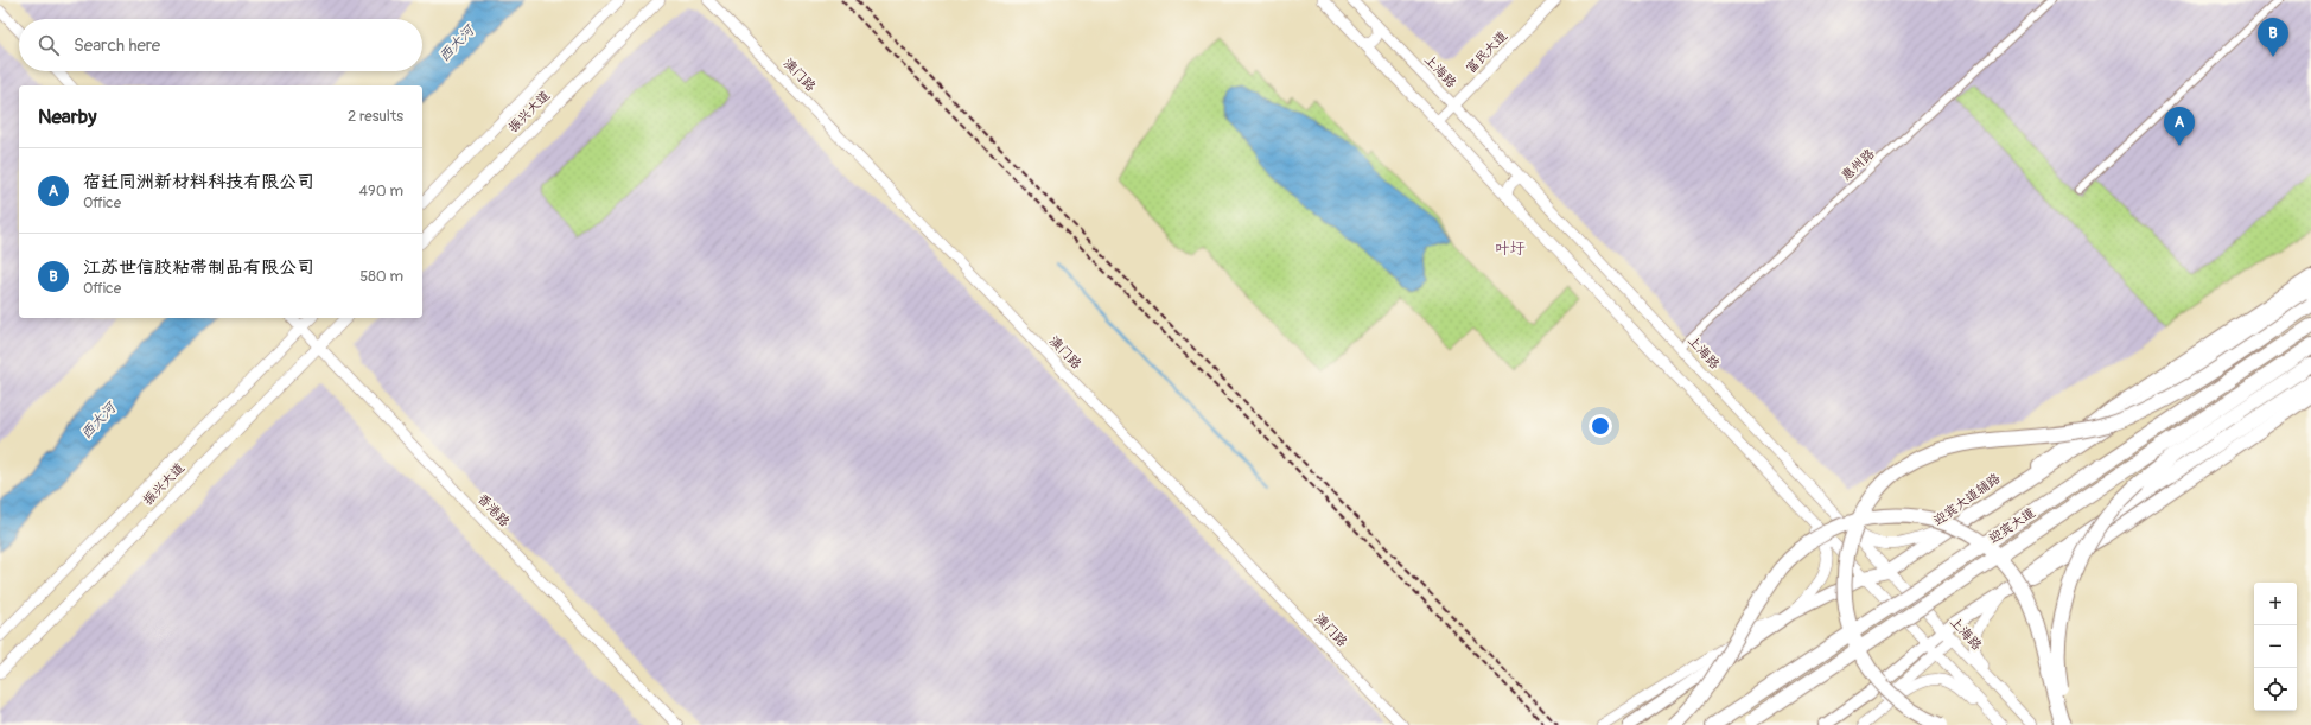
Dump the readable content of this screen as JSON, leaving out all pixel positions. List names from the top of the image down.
{
  "streets": {
    "highway": ["迎宾大道"],
    "main road": [
      "富民大道",
      "上海路",
      "澳门路",
      "振兴大道",
      "迎宾大道辅路",
      "香港路"
    ],
    "street": ["惠州路"]
  },
  "crossings": [
    ["富民大道", "上海路"],
    ["上海路", "惠州路"],
    ["上海路", "迎宾大道辅路"],
    ["振兴大道", "香港路"]
  ],
  "districts": ["叶圩"],
  "water": ["西大河"],
  "page": {
    "pins": ["B", "A"],
    "search": "Search here",
    "heading": ["Nearby", "2 results"],
    "list": [
      {
        "mark": "A",
        "name": "宿迁同洲新材料科技有限公司",
        "note": "Office",
        "value": "490 m"
      },
      {
        "mark": "B",
        "name": "江苏世信胶粘带制品有限公司",
        "note": "Office",
        "value": "580 m"
      }
    ],
    "map_buttons": ["+", "−"]
  }
}
